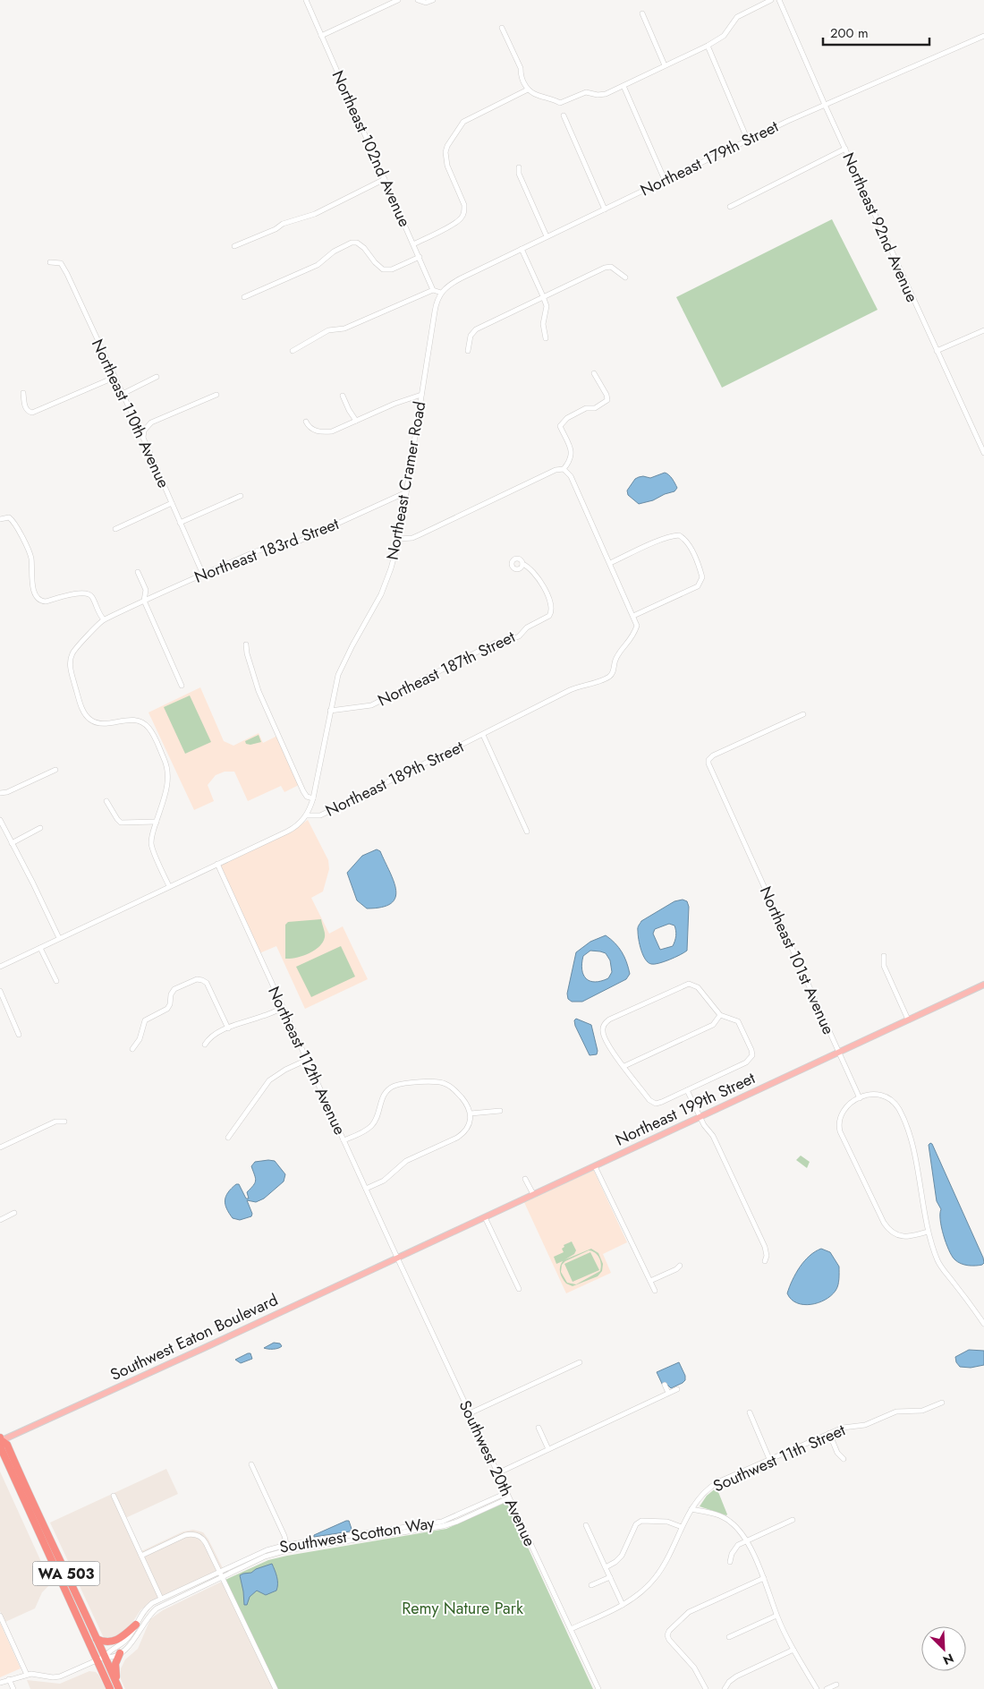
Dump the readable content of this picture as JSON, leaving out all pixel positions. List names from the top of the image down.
{
  "streets": {
    "highway": ["WA 503"],
    "main road": ["Northeast 199th Street", "Southwest Eaton Boulevard"],
    "street": [
      "Northeast 102nd Avenue",
      "Northeast 179th Street",
      "Northeast 92nd Avenue",
      "Northeast 110th Avenue",
      "Northeast Cramer Road",
      "Northeast 183rd Street",
      "Northeast 187th Street",
      "Northeast 189th Street",
      "Northeast 101st Avenue",
      "Northeast 112th Avenue",
      "Southwest 11th Street",
      "Southwest 20th Avenue",
      "Southwest Scotton Way"
    ]
  },
  "crossings": [
    ["Northeast 179th Street", "Northeast 92nd Avenue"],
    ["Northeast 179th Street", "Northeast Cramer Road"],
    ["Northeast 110th Avenue", "Northeast 183rd Street"],
    ["Northeast Cramer Road", "Northeast 183rd Street"],
    ["Northeast Cramer Road", "Northeast 187th Street"],
    ["Northeast Cramer Road", "Northeast 189th Street"],
    ["Northeast 189th Street", "Northeast 112th Avenue"],
    ["Northeast 101st Avenue", "Northeast 199th Street"],
    ["Northeast 112th Avenue", "Northeast 199th Street"],
    ["Northeast 112th Avenue", "Southwest Eaton Boulevard"],
    ["Northeast 112th Avenue", "Southwest 20th Avenue"],
    ["Northeast 199th Street", "Southwest Eaton Boulevard"],
    ["Northeast 199th Street", "Southwest 20th Avenue"],
    ["Southwest Eaton Boulevard", "Southwest 20th Avenue"],
    ["Southwest Eaton Boulevard", "WA 503"],
    ["Southwest 11th Street", "Southwest 20th Avenue"],
    ["Southwest 20th Avenue", "Southwest Scotton Way"],
    ["Southwest Scotton Way", "WA 503"]
  ],
  "parks": ["Remy Nature Park"],
  "scale_bar": "200 m",
  "north": "bottom right"
}
